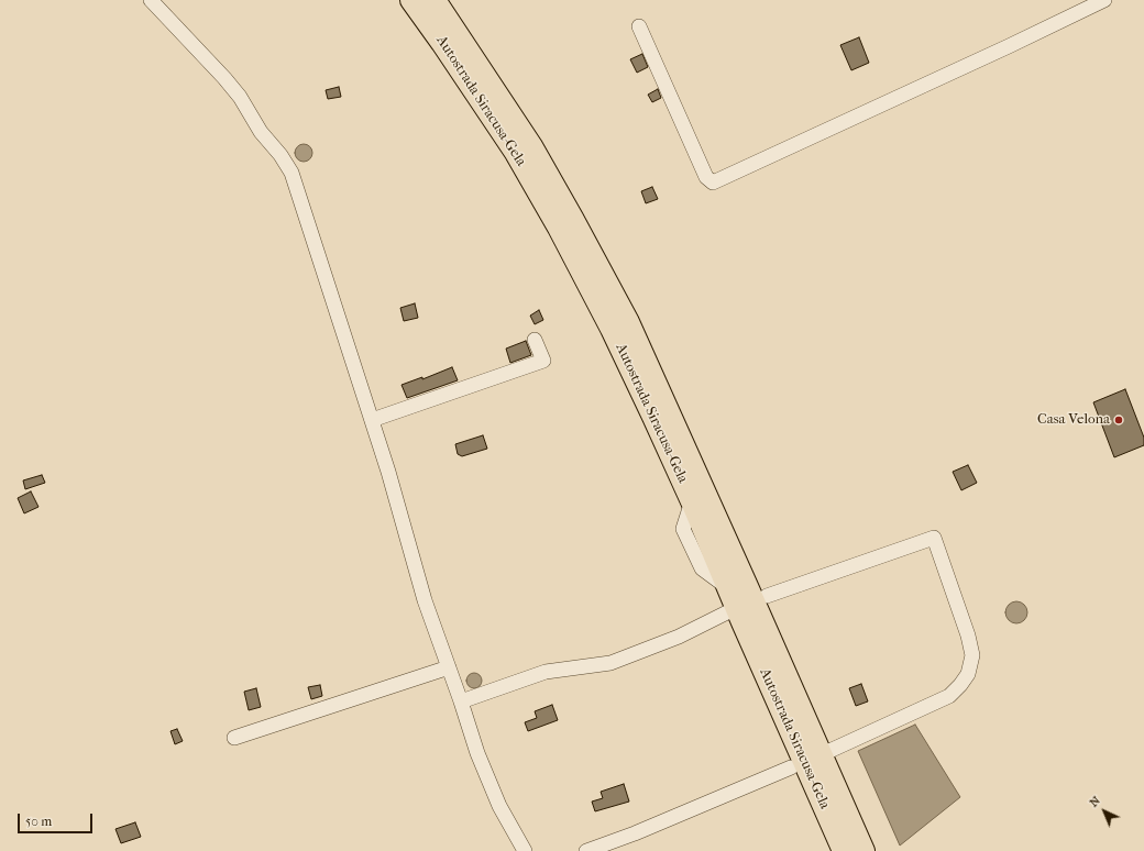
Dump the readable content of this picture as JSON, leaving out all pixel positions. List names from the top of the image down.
{
  "streets": {
    "highway": ["Autostrada Siracusa-Gela"]
  },
  "places": ["Casa Velona"],
  "scale_bar": "50 m",
  "north": "top left"
}
